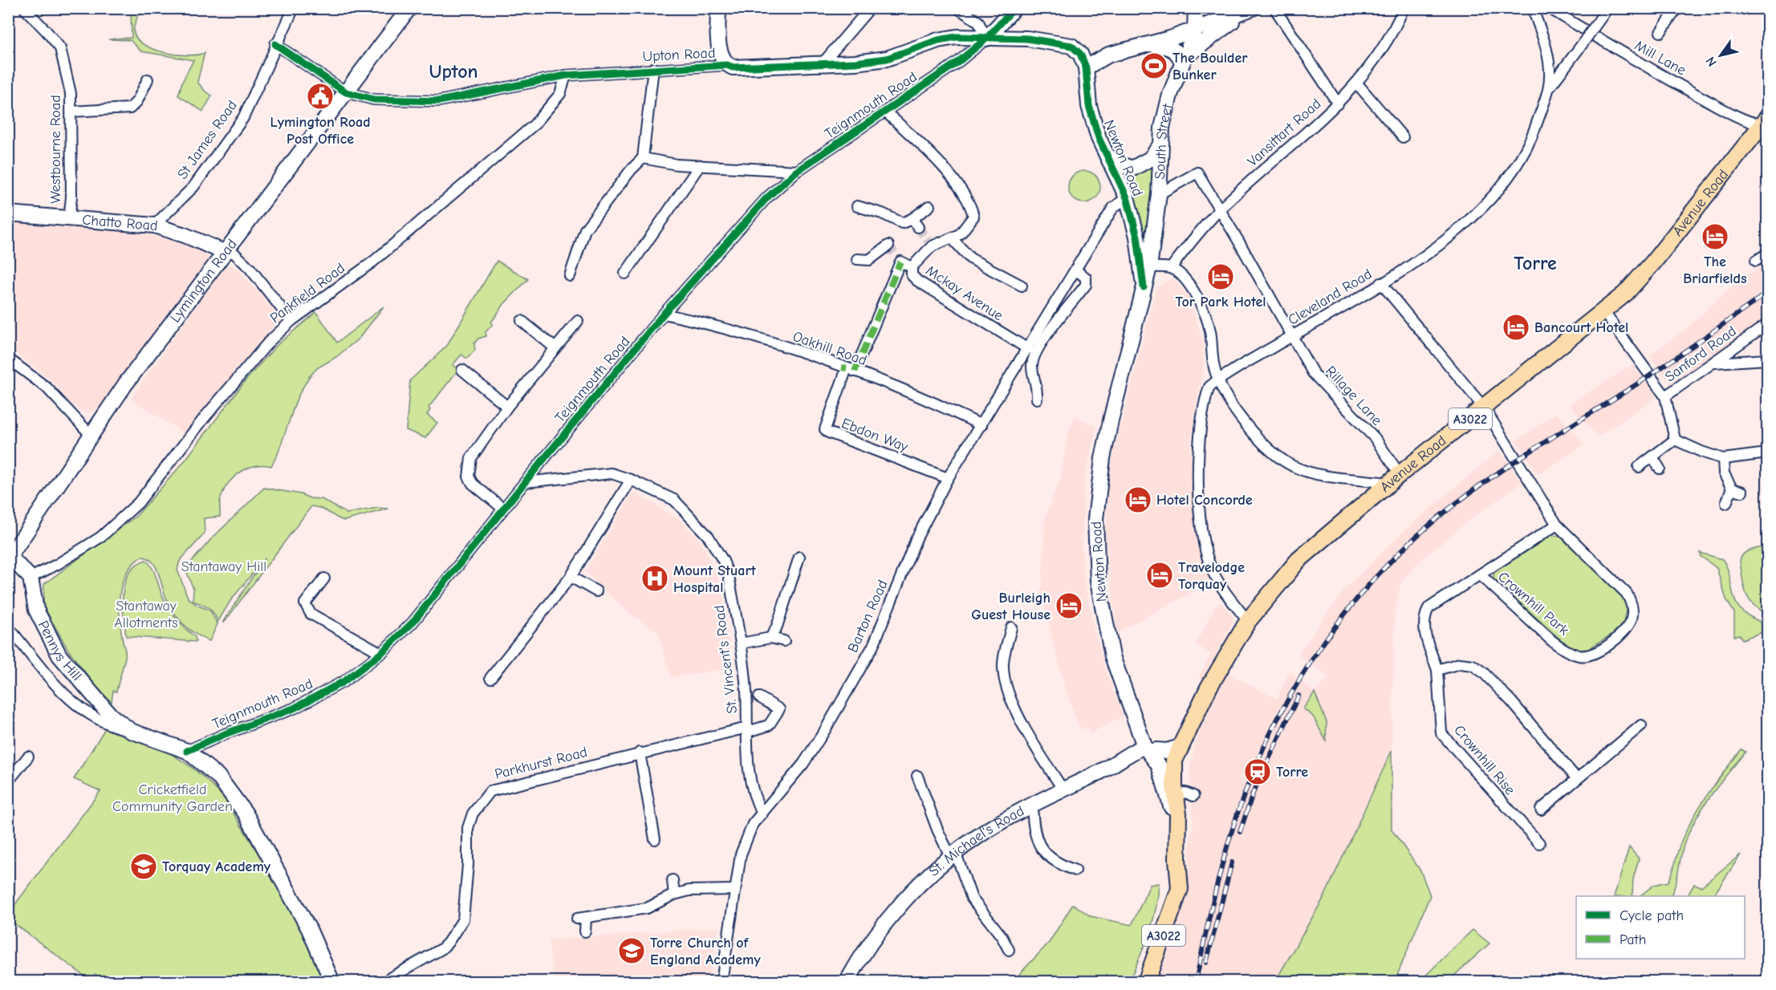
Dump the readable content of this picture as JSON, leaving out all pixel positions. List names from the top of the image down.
{
  "streets": {
    "main road": ["Newton Road", "Avenue Road", "A3022"],
    "street": [
      "Upton Road",
      "Mill Lane",
      "Teignmouth Road",
      "Vansittart Road",
      "St James Road",
      "South Street",
      "Westbourne Road",
      "Chatto Road",
      "Lymington Road",
      "Parkfield Road",
      "Mckay Avenue",
      "Cleveland Road",
      "Oakhill Road",
      "Sanford Road",
      "Rillage Lane",
      "Ebdon Way",
      "Crownhill Park",
      "Barton Road",
      "Pennys Hill",
      "St. Vincent's Road",
      "Crownhill Rise",
      "Parkhurst Road",
      "St. Michael's Road"
    ]
  },
  "crossings": [
    ["Upton Road", "Teignmouth Road"],
    ["Upton Road", "St James Road"],
    ["Upton Road", "Newton Road"],
    ["Upton Road", "Lymington Road"],
    ["Upton Road", "Parkfield Road"],
    ["Mill Lane", "Avenue Road"],
    ["Teignmouth Road", "Mckay Avenue"],
    ["Teignmouth Road", "Oakhill Road"],
    ["Teignmouth Road", "St. Vincent's Road"],
    ["Vansittart Road", "Rillage Lane"],
    ["St James Road", "Chatto Road"],
    ["South Street", "Newton Road"],
    ["South Street", "Rillage Lane"],
    ["Westbourne Road", "Chatto Road"],
    ["Newton Road", "Avenue Road"],
    ["Newton Road", "A3022"],
    ["Newton Road", "Barton Road"],
    ["Newton Road", "St. Michael's Road"],
    ["Avenue Road", "Cleveland Road"],
    ["Avenue Road", "Sanford Road"],
    ["Avenue Road", "Rillage Lane"],
    ["Avenue Road", "A3022"],
    ["Avenue Road", "Crownhill Park"],
    ["Chatto Road", "Lymington Road"],
    ["Parkfield Road", "Pennys Hill"],
    ["Mckay Avenue", "Barton Road"],
    ["Cleveland Road", "Rillage Lane"],
    ["Cleveland Road", "Crownhill Park"],
    ["Oakhill Road", "Ebdon Way"],
    ["Oakhill Road", "Barton Road"],
    ["Ebdon Way", "Barton Road"],
    ["Crownhill Park", "Crownhill Rise"],
    ["Barton Road", "St. Vincent's Road"],
    ["St. Vincent's Road", "Parkhurst Road"]
  ],
  "districts": ["Upton", "Torre"],
  "parks": ["Stantaway Hill", "Stantaway Allotments", "Cricketfield Community Garden"],
  "places": {
    "sports": ["The Boulder Bunker"],
    "public building": ["Lymington Road Post Office"],
    "hotel": [
      "The Briarfields",
      "Tor Park Hotel",
      "Bancourt Hotel",
      "Hotel Concorde",
      "Travelodge Torquay",
      "Burleigh Guest House"
    ],
    "hospital": ["Mount Stuart Hospital"],
    "station": ["Torre"],
    "school or university": ["Torquay Academy", "Torre Church of England Academy"]
  },
  "legend": ["Cycle path", "Path"],
  "north": "bottom left"
}
